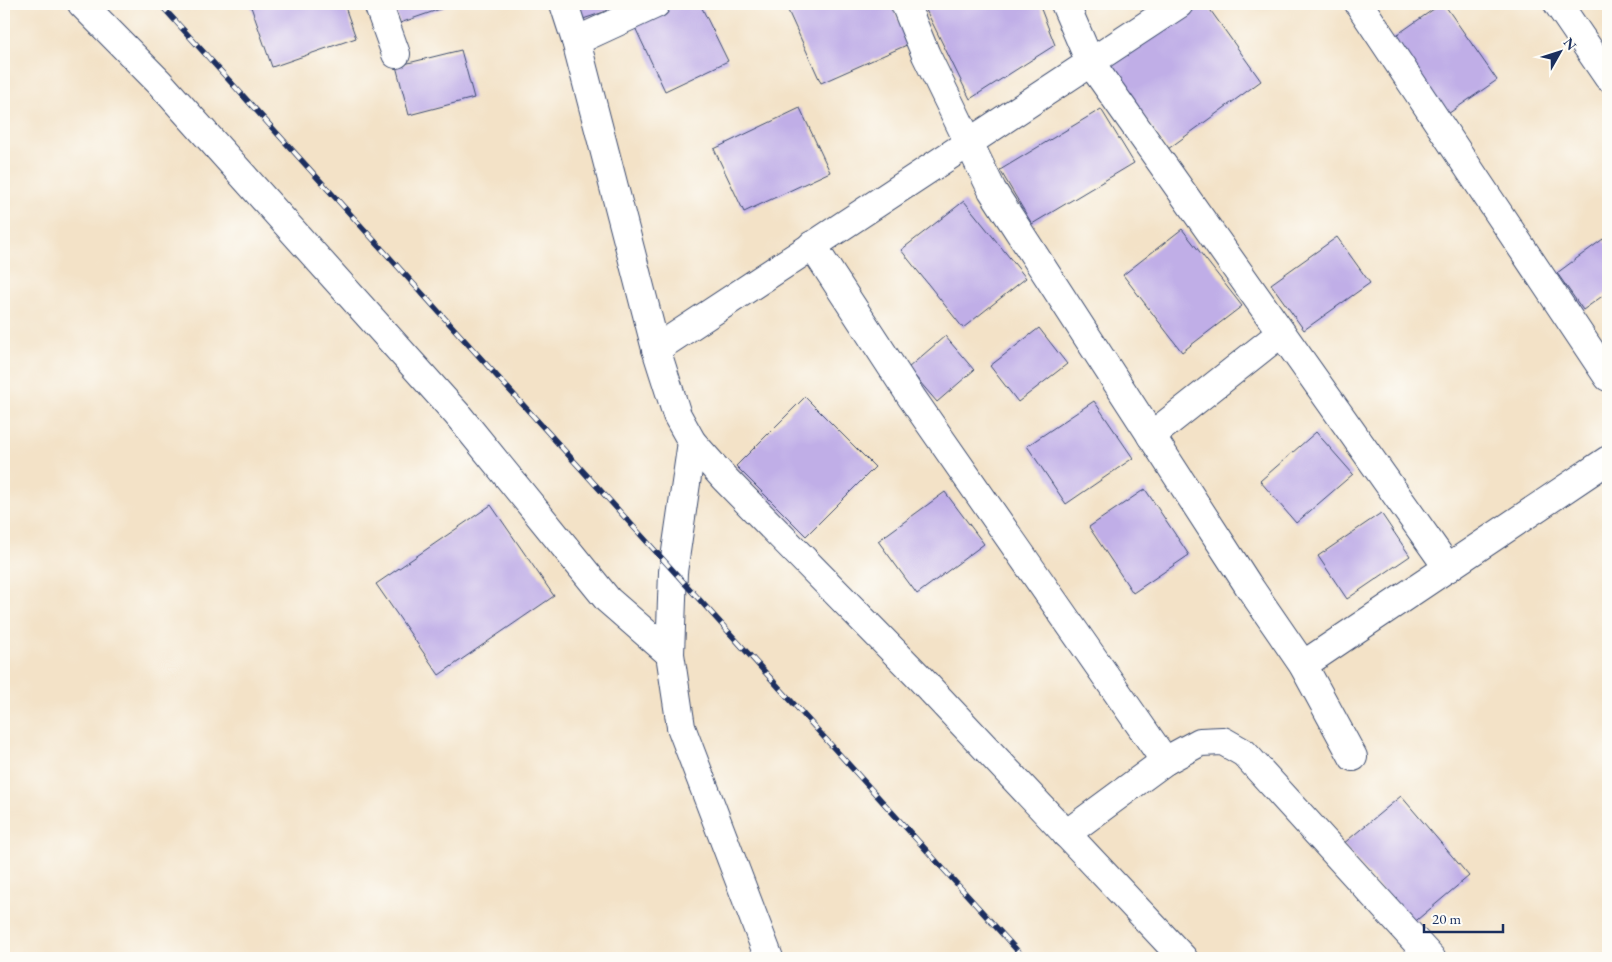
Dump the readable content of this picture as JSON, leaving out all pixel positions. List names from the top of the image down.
{
  "scale_bar": "20 m",
  "north": "top right"
}
